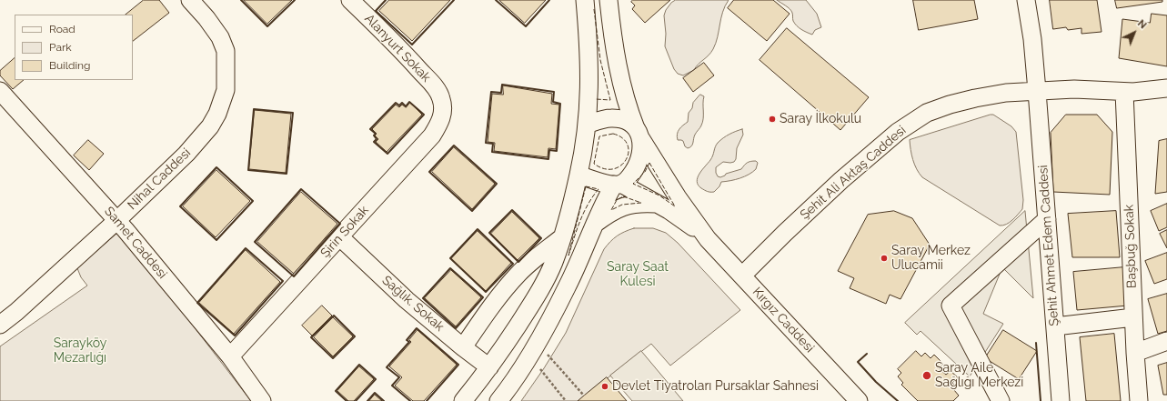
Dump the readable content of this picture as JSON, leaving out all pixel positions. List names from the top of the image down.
{
  "streets": {
    "street": [
      "Alanyurt Sokak",
      "Şehit Ali Aktaş Caddesi",
      "Nihal Caddesi",
      "Şirin Sokak",
      "Samet Caddesi",
      "Şehit Ahmet Edem Caddesi",
      "Başbuğ Sokak",
      "Sağlık. Sokak",
      "Kırgız Caddesi"
    ]
  },
  "crossings": [
    ["Alanyurt Sokak", "Şirin Sokak"],
    ["Şehit Ali Aktaş Caddesi", "Şehit Ahmet Edem Caddesi"],
    ["Şehit Ali Aktaş Caddesi", "Başbuğ Sokak"],
    ["Şehit Ali Aktaş Caddesi", "Kırgız Caddesi"],
    ["Nihal Caddesi", "Samet Caddesi"],
    ["Şirin Sokak", "Samet Caddesi"],
    ["Şirin Sokak", "Sağlık. Sokak"]
  ],
  "parks": ["Saray Saat Kulesi", "Sarayköy Mezarlığı"],
  "places": [
    "Saray İlkokulu",
    "Saray Merkez Ulucamii",
    "Saray Aile Sağlığı Merkezi",
    "Devlet Tiyatroları Pursaklar Sahnesi"
  ],
  "legend": ["Road", "Park", "Building"],
  "north": "top right"
}
